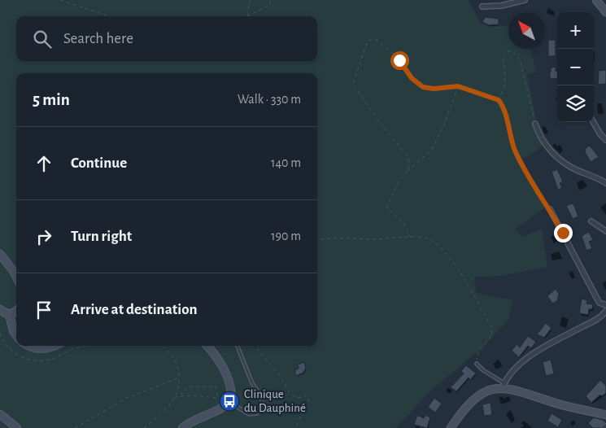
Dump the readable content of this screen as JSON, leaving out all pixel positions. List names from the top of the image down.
{
  "places": {
    "bus stop": ["Clinique du Dauphiné"]
  },
  "north": "top left",
  "page": {
    "map_buttons": ["+", "−"],
    "search": "Search here",
    "heading": ["5 min", "Walk · 330 m"],
    "list": [
      ["Continue", "140 m"],
      ["Turn right", "190 m"],
      "Arrive at destination"
    ]
  }
}
